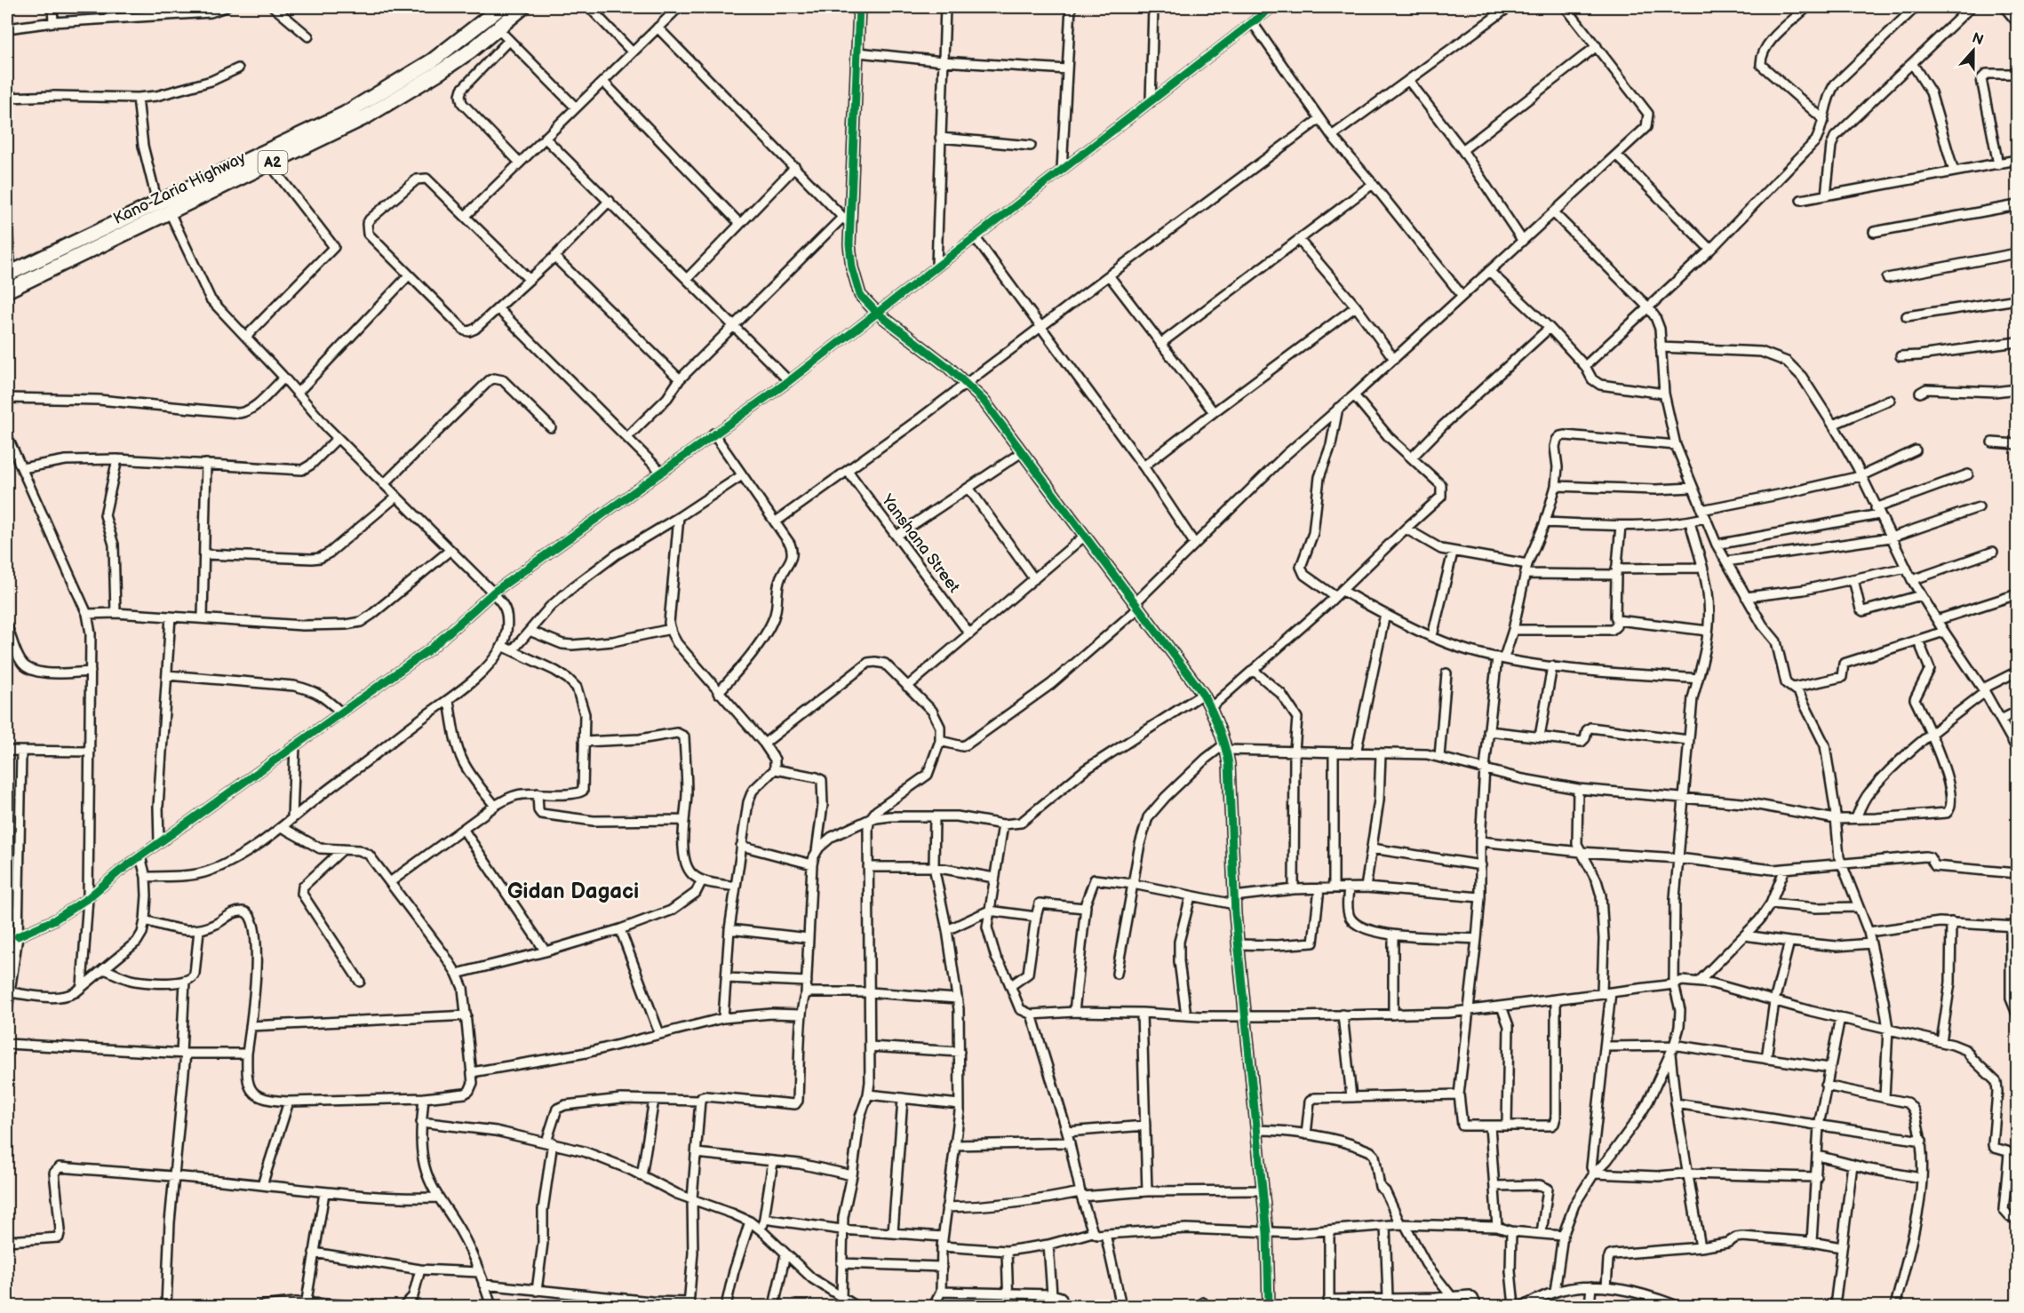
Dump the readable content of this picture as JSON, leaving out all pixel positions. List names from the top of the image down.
{
  "streets": {
    "highway": ["A2", "Kano-Zaria Highway"],
    "street": ["Yanshana Street"]
  },
  "districts": ["Gidan Dagaci"],
  "north": "top"
}
